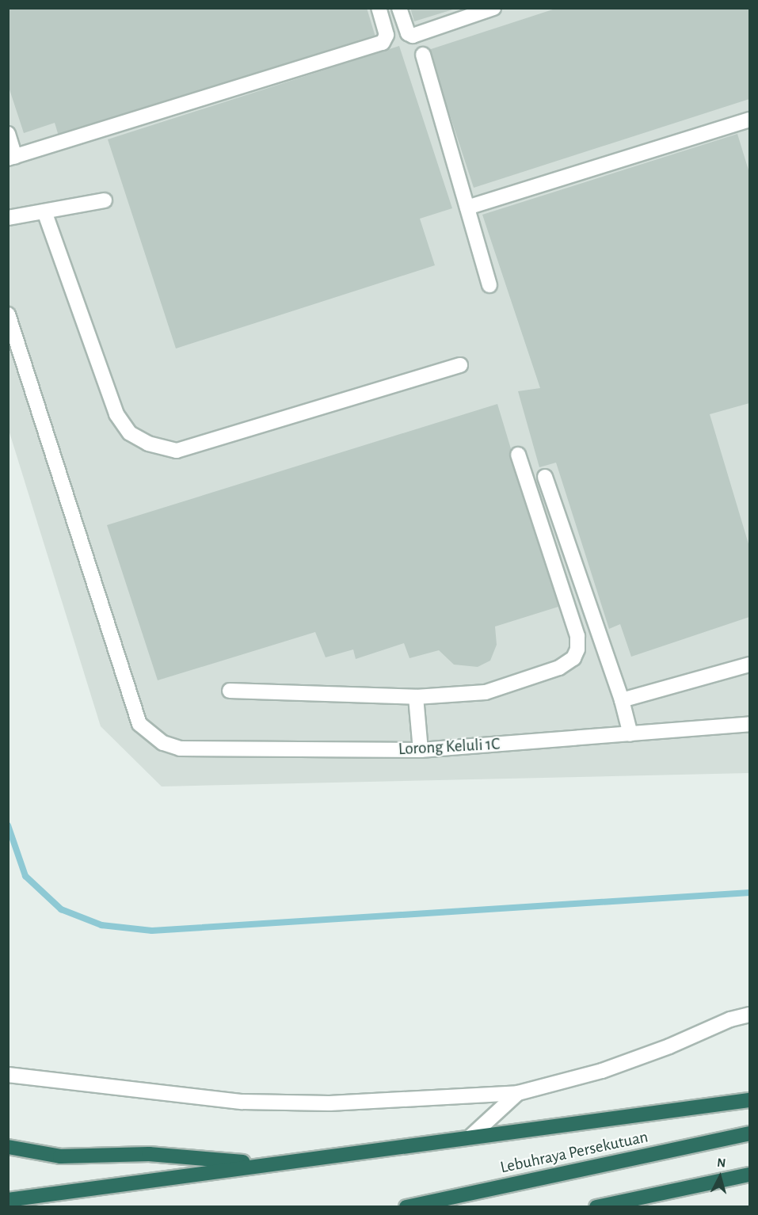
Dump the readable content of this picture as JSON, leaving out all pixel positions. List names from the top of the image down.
{
  "streets": {
    "highway": ["Lebuhraya Persekutuan"],
    "street": ["Lorong Keluli 1C"]
  },
  "north": "top"
}
